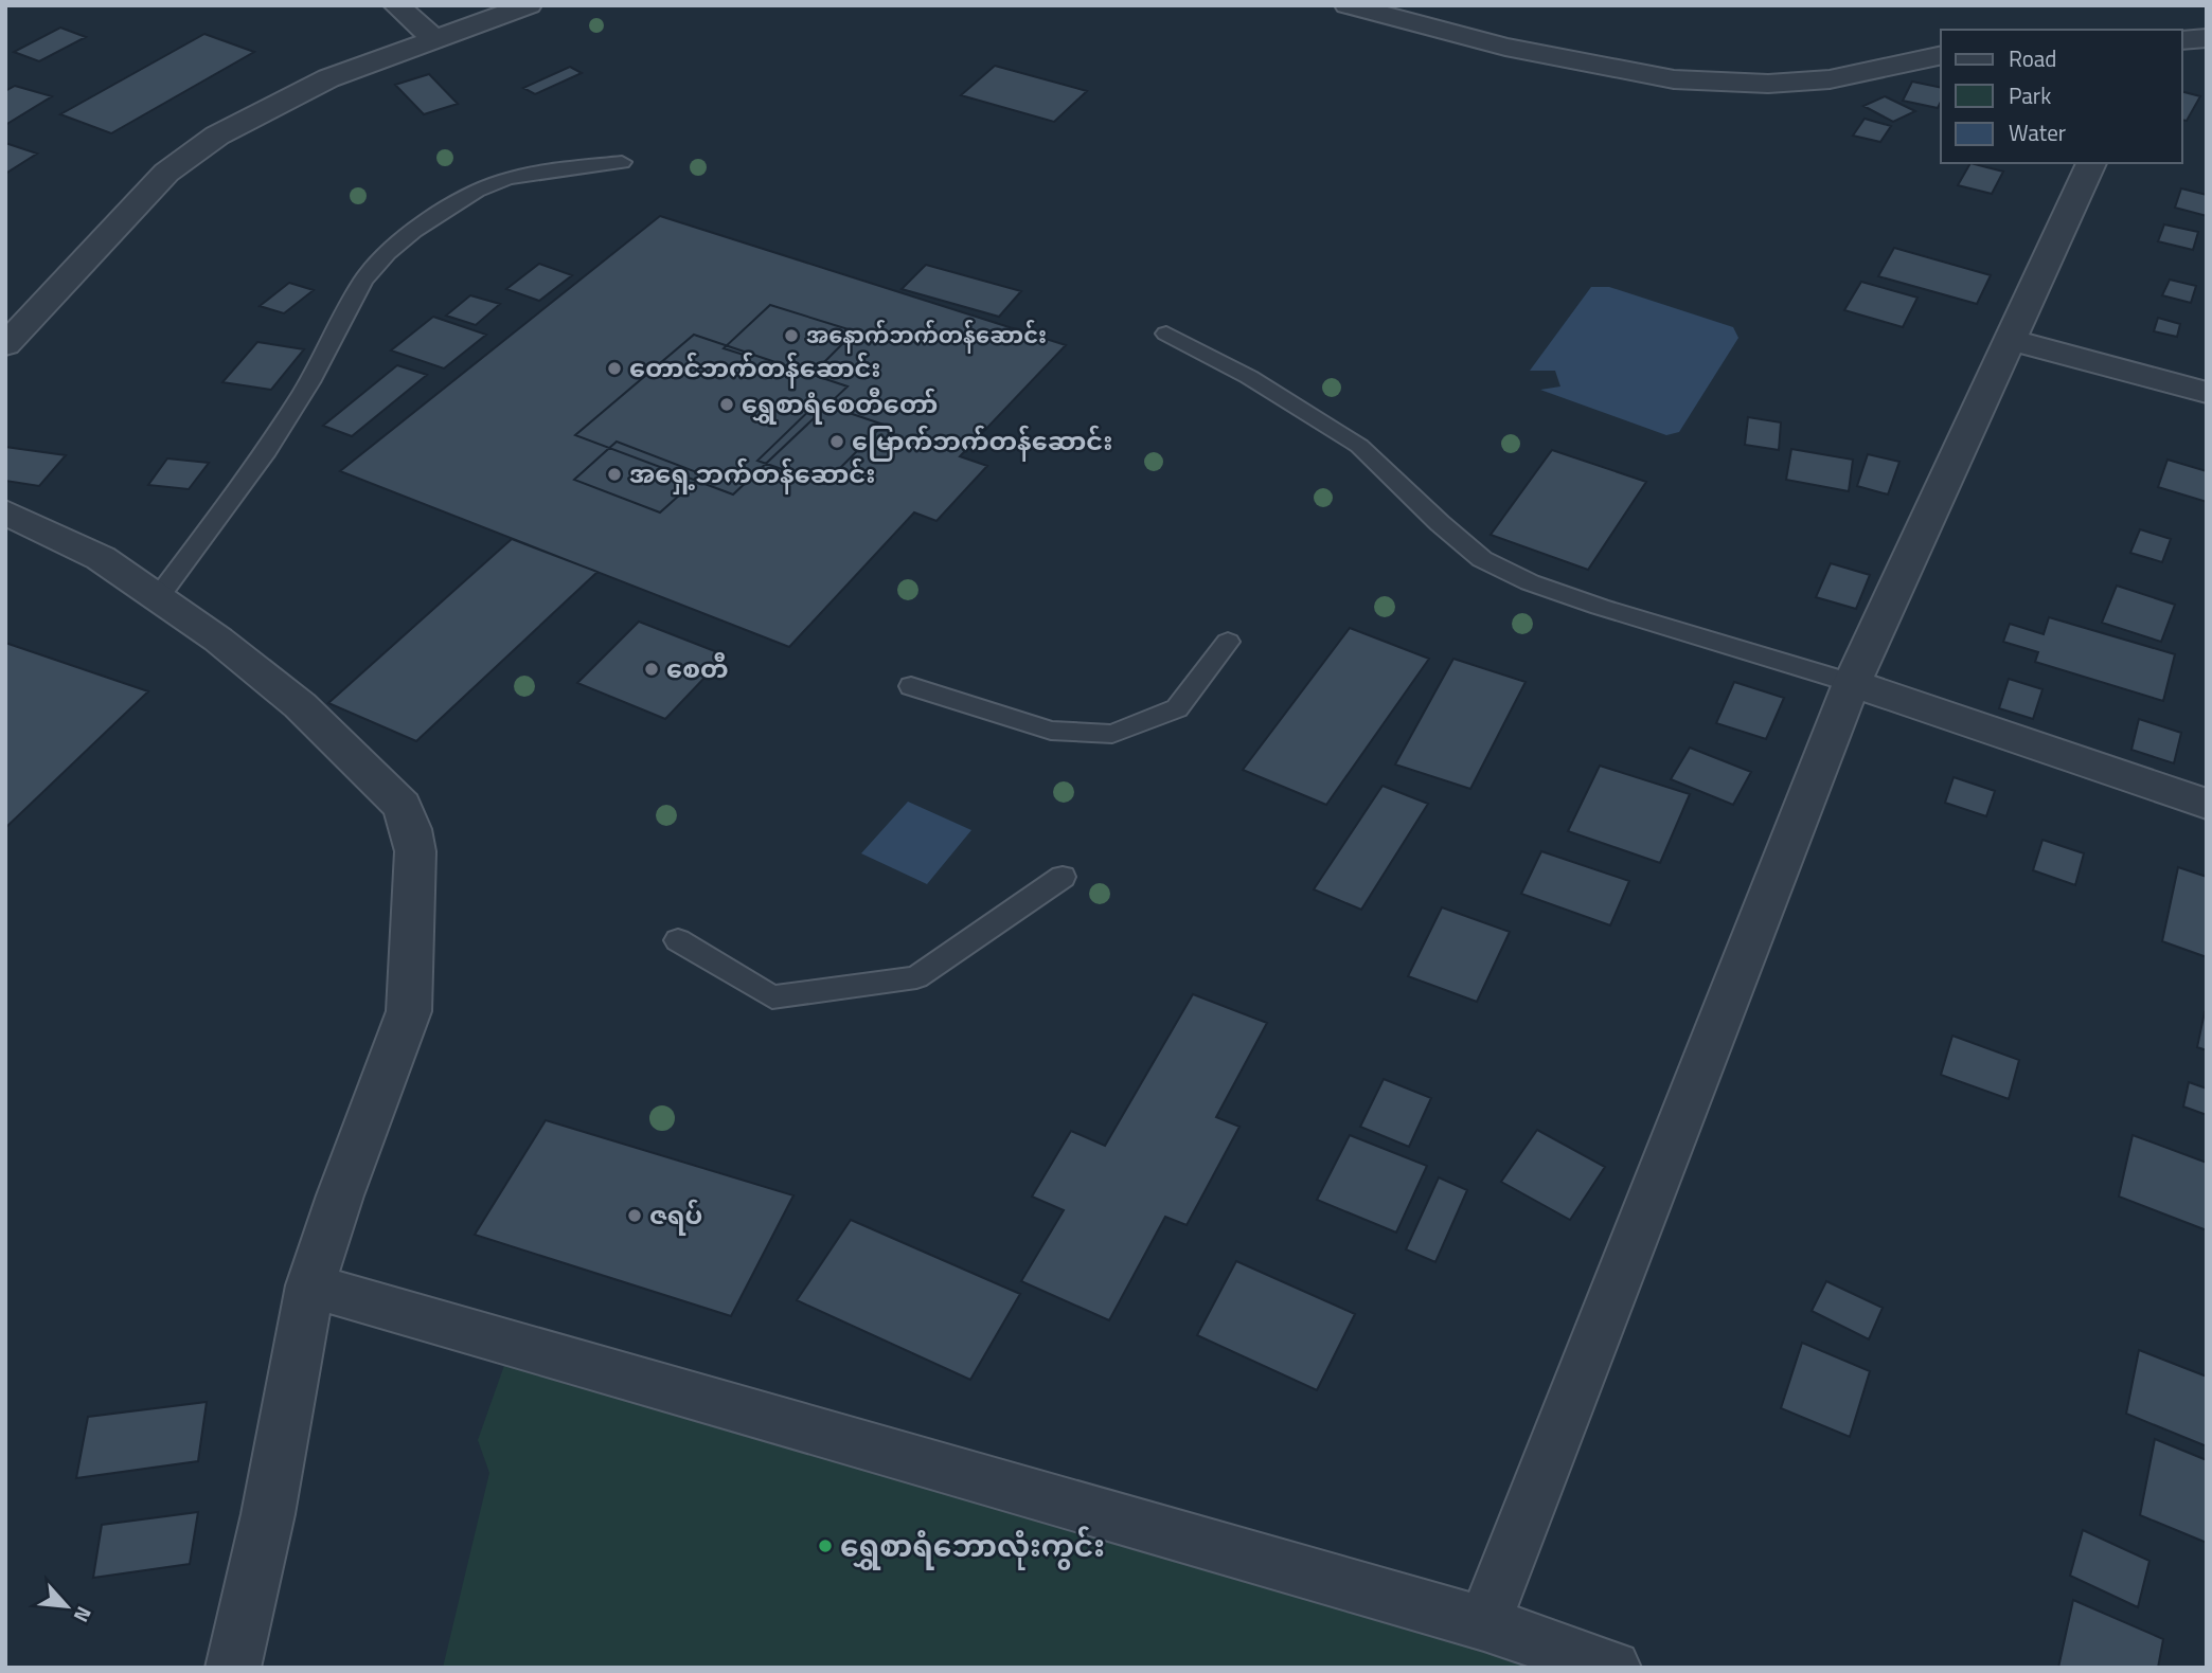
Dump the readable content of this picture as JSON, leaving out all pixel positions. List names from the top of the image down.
{
  "places": [
    "အနောက်ဘက်တန်ဆောင်း",
    "တောင်ဘက်တန်ဆောင်း",
    "ရွှေစာရံစေတီတော်",
    "မြောက်ဘက်တန်ဆောင်း",
    "အရှေ့ဘက်တန်ဆောင်း",
    "စေတီ",
    "ဇရပ်",
    "ရွှေစာရံဘောလုံးကွင်း"
  ],
  "legend": ["Road", "Park", "Water"],
  "north": "bottom right"
}
